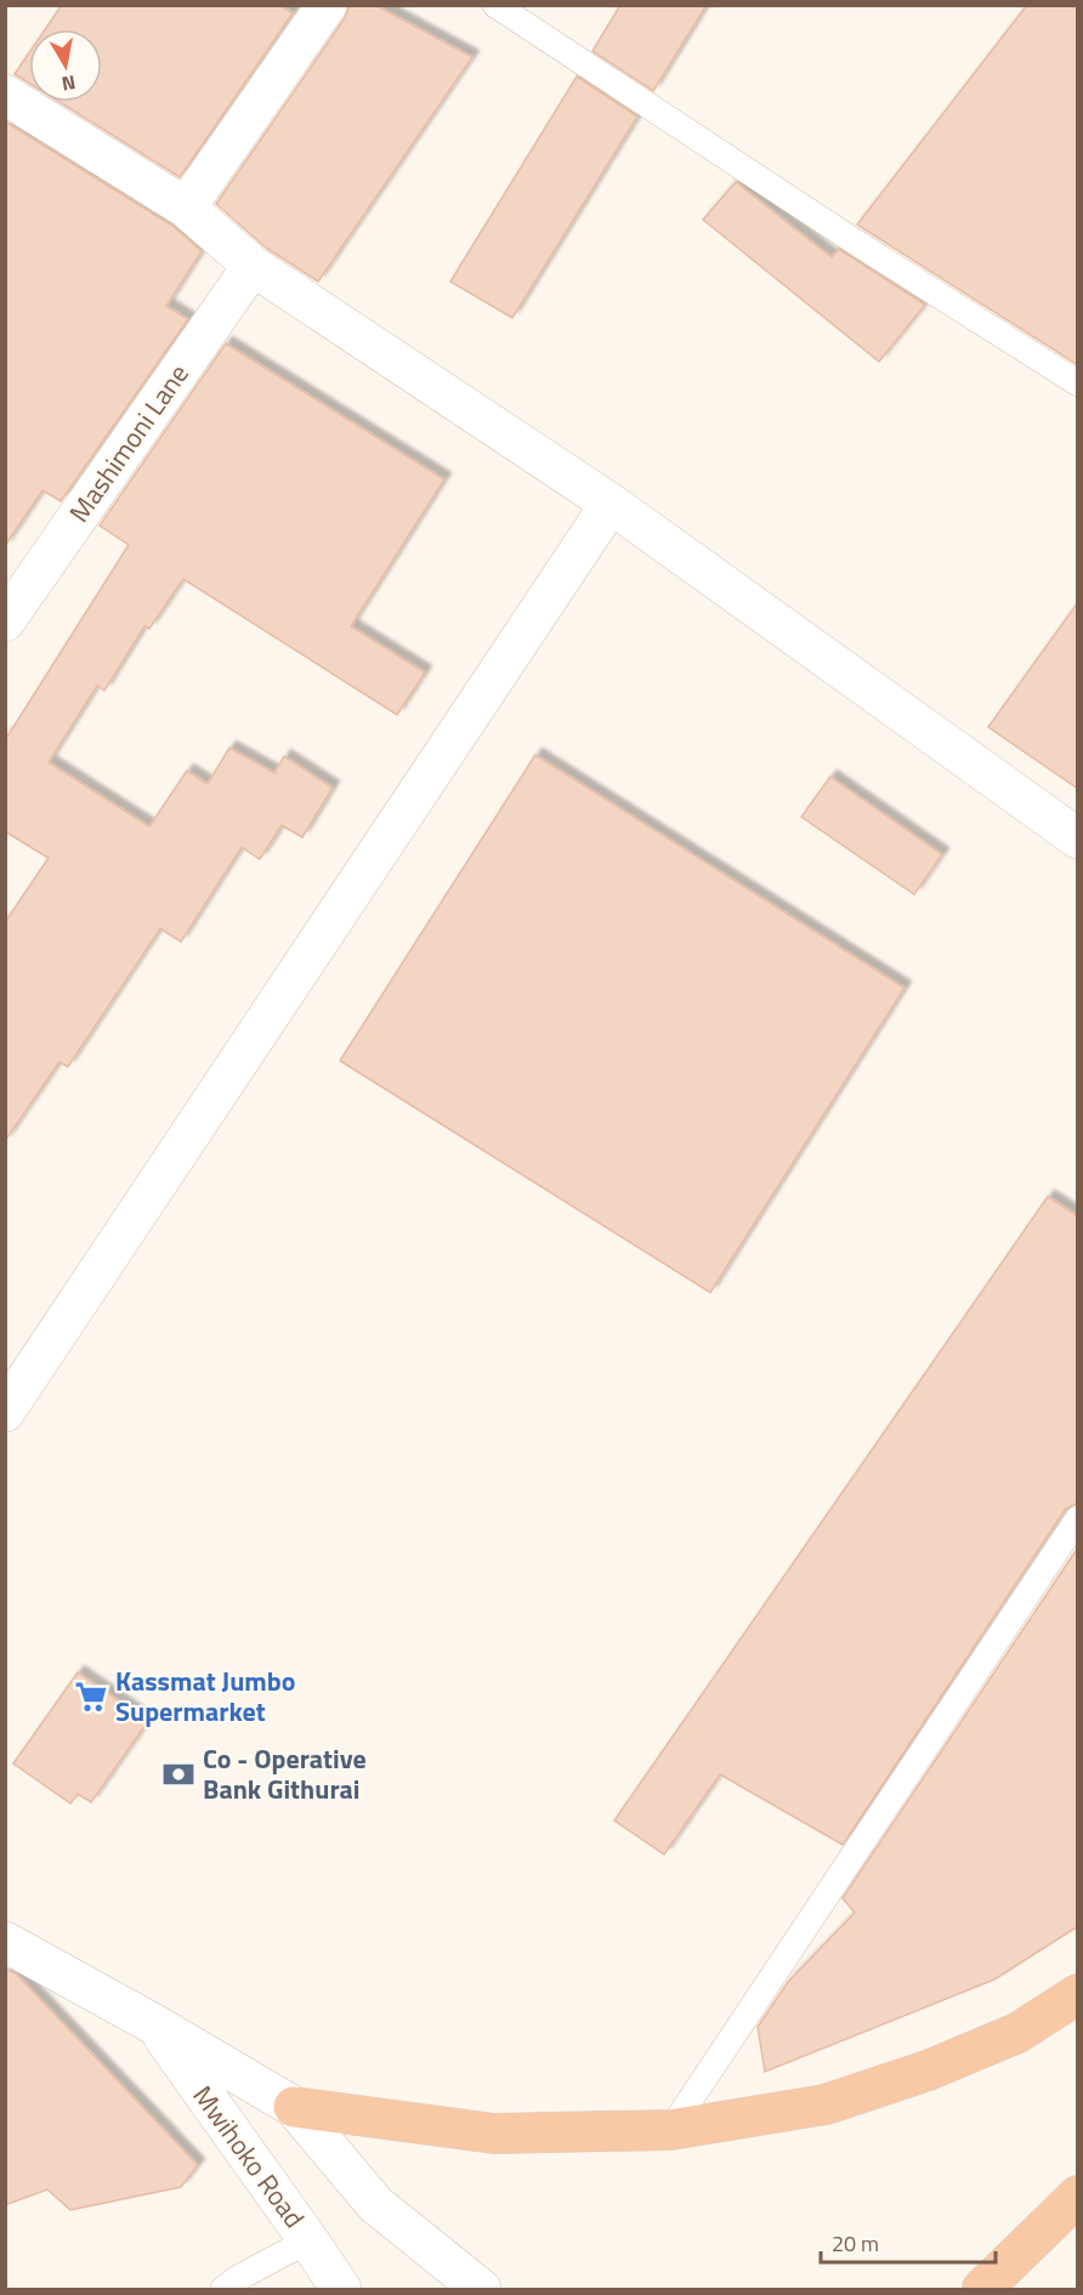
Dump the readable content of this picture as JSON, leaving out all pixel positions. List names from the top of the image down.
{
  "streets": {
    "street": ["Mashimoni Lane", "Mwihoko Road"]
  },
  "places": {
    "supermarket": ["Kassmat Jumbo Supermarket"],
    "bank": ["Co - Operative Bank Githurai"]
  },
  "scale_bar": "20 m",
  "north": "bottom"
}
